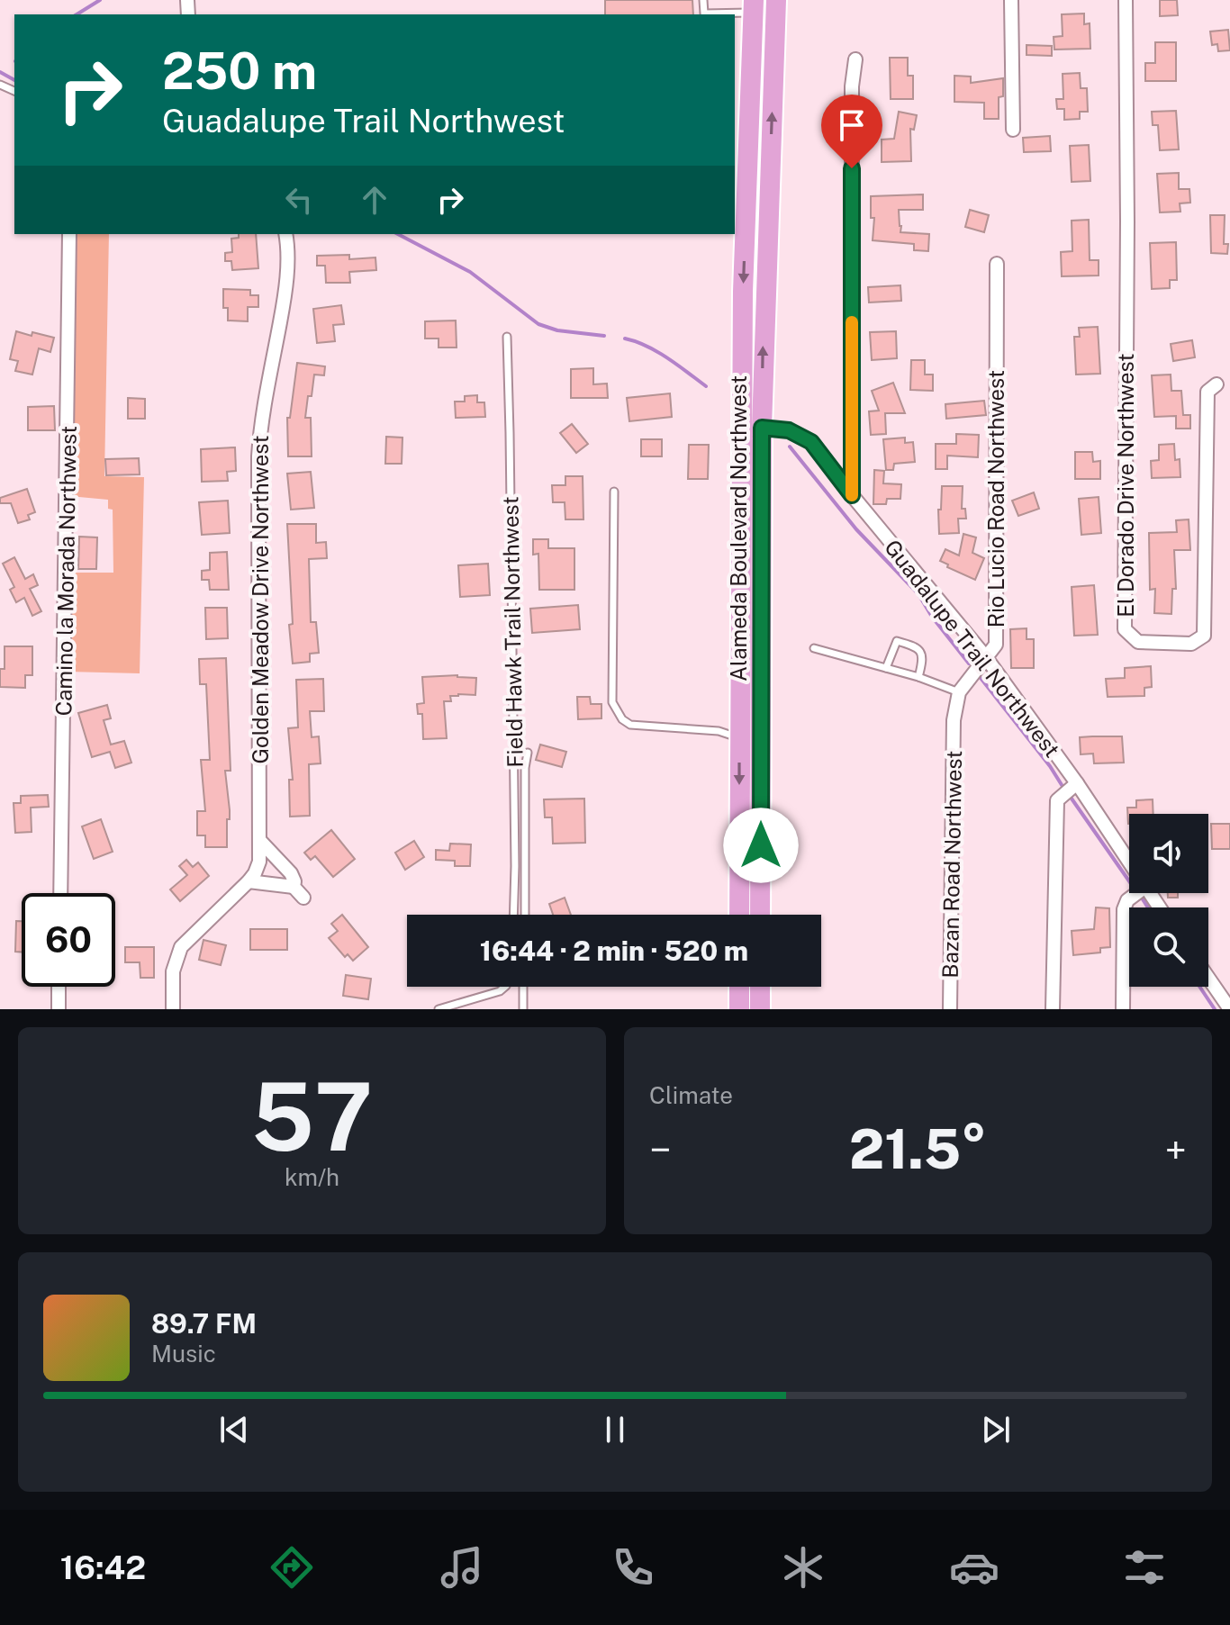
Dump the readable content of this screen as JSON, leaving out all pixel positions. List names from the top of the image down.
{
  "streets": {
    "main road": ["Alameda Boulevard Northwest"],
    "street": [
      "El Dorado Drive Northwest",
      "Rio Lucio Road Northwest",
      "Camino la Morada Northwest",
      "Golden Meadow Drive Northwest",
      "Guadalupe Trail Northwest",
      "Bazan Road Northwest"
    ],
    "lane": ["Field Hawk Trail Northwest"]
  },
  "crossings": [
    ["Rio Lucio Road Northwest", "Guadalupe Trail Northwest"],
    ["Rio Lucio Road Northwest", "Bazan Road Northwest"],
    ["Alameda Boulevard Northwest", "Guadalupe Trail Northwest"]
  ],
  "page": {
    "turn": ["250 m", "Guadalupe Trail Northwest"],
    "limit": "60",
    "trip": "16:44 · 2 min · 520 m",
    "tile": [
      ["57", "km/h"],
      "Climate"
    ],
    "heat": ["−", "21.5°", "+"],
    "song": ["89.7 FM", "Music"],
    "tabs": "16:42"
  }
}
